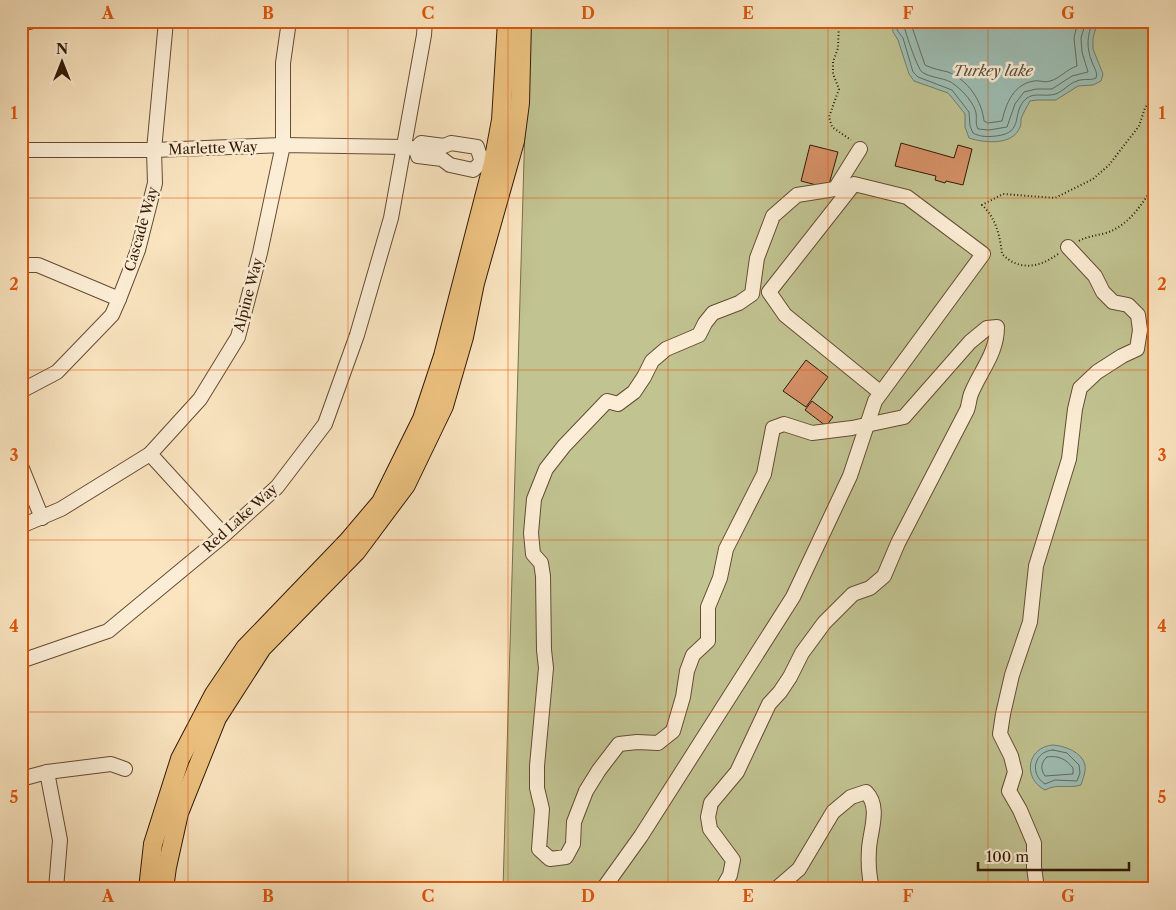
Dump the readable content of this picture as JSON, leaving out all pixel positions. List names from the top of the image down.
{
  "streets": {
    "street": [
      "Marlette Way",
      "Cascade Way",
      "Alpine Way",
      "Red Lake Way"
    ]
  },
  "crossings": [
    ["Marlette Way", "Cascade Way"],
    ["Marlette Way", "Alpine Way"],
    ["Marlette Way", "Red Lake Way"]
  ],
  "water": ["Turkey lake"],
  "scale_bar": "100 m",
  "north": "top",
  "grid": {
    "columns": [
      "A",
      "B",
      "C",
      "D",
      "E",
      "F",
      "G"
    ],
    "rows": [
      "1",
      "2",
      "3",
      "4",
      "5"
    ]
  }
}
